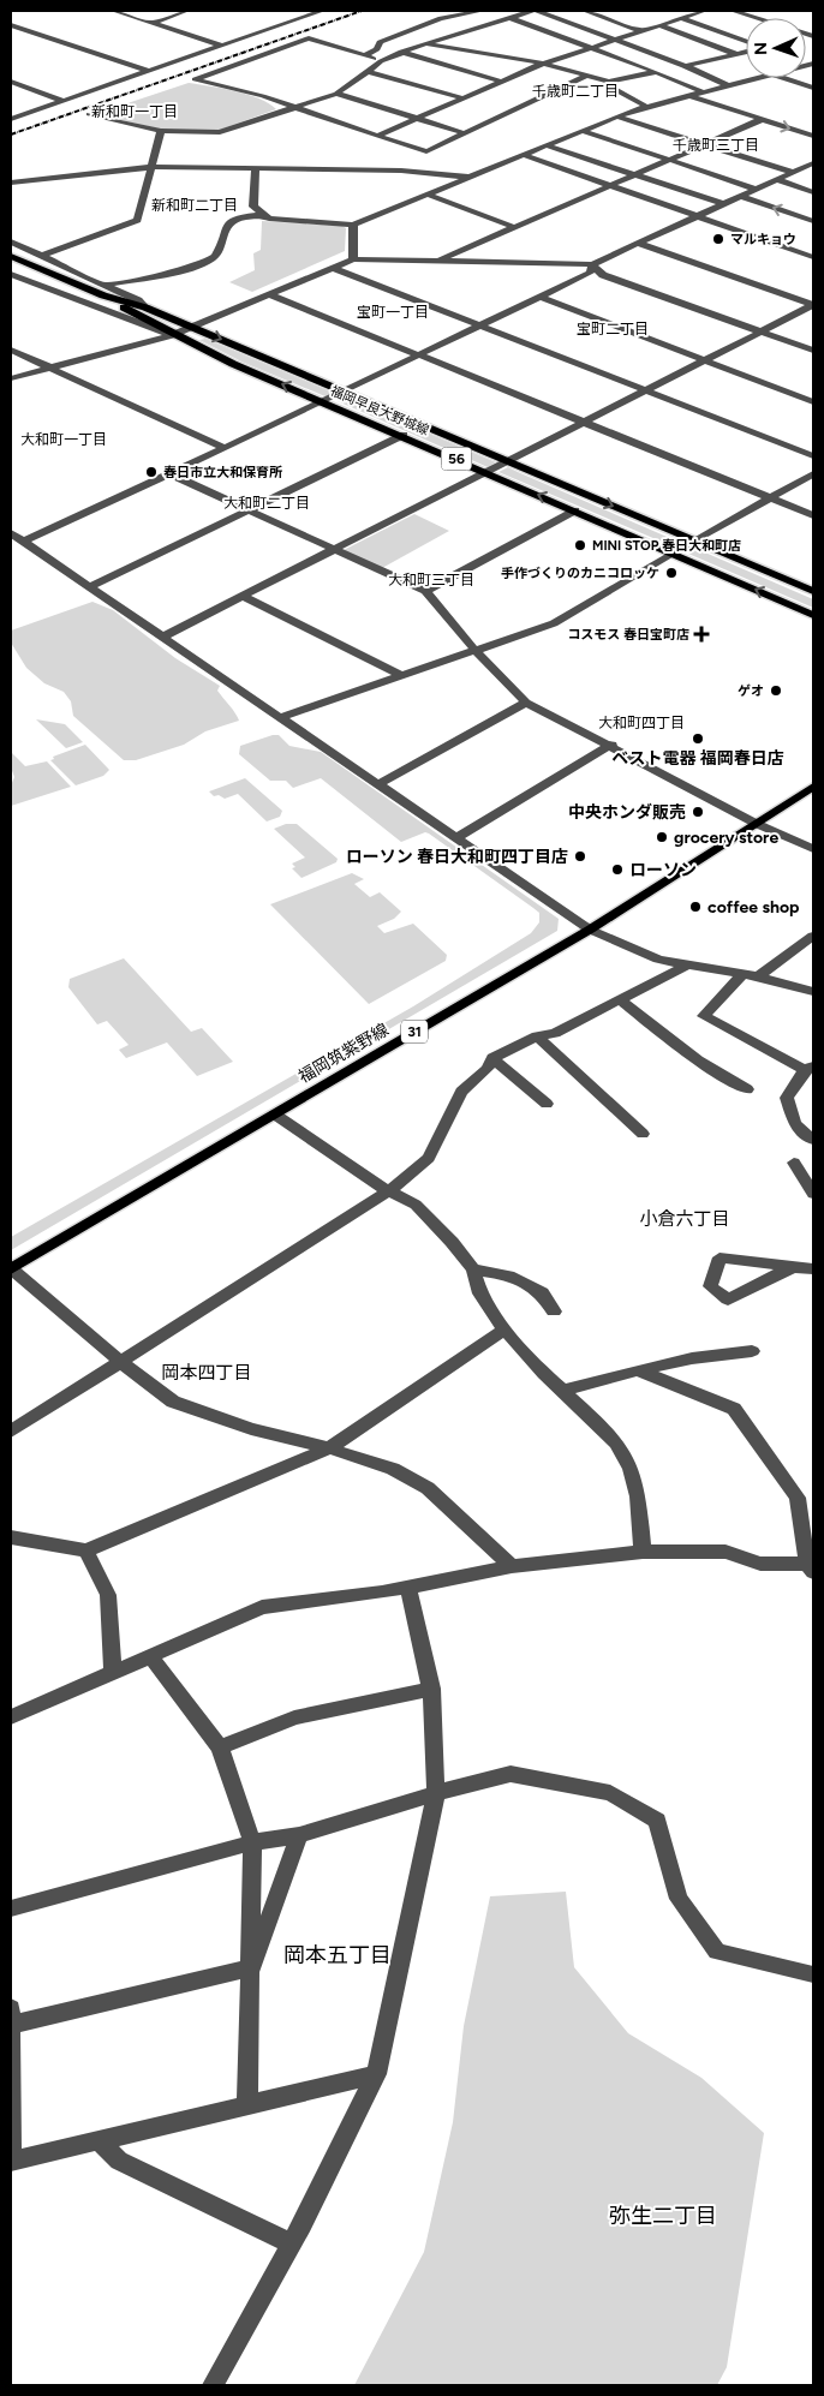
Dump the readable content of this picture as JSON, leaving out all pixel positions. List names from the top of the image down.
{
  "streets": {
    "main road": [
      "福岡早良大野城線",
      "56",
      "31",
      "福岡筑紫野線"
    ]
  },
  "districts": [
    "千歳町二丁目",
    "新和町一丁目",
    "千歳町三丁目",
    "新和町二丁目",
    "宝町一丁目",
    "宝町二丁目",
    "大和町一丁目",
    "大和町二丁目",
    "大和町三丁目",
    "大和町四丁目",
    "小倉六丁目",
    "岡本四丁目",
    "岡本五丁目",
    "弥生二丁目"
  ],
  "places": {
    "other": [
      "マルキョウ",
      "春日市立大和保育所",
      "MINI STOP 春日大和町店",
      "手作づくりのカニコロッケ",
      "ゲオ",
      "ベスト電器 福岡春日店",
      "中央ホンダ販売",
      "grocery store",
      "ローソン 春日大和町四丁目店",
      "ローソン",
      "coffee shop"
    ],
    "health": ["コスモス 春日宝町店"]
  },
  "north": "left"
}
